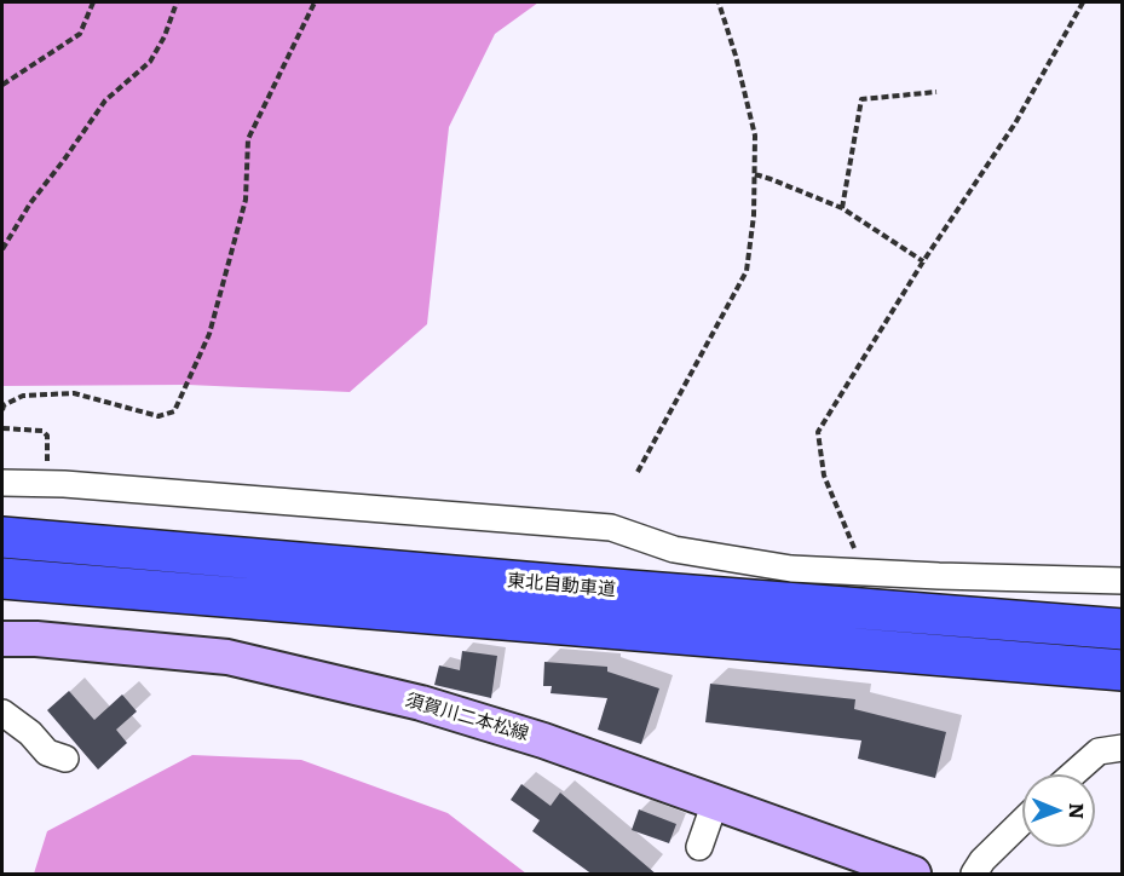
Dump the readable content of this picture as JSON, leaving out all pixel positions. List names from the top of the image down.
{
  "streets": {
    "highway": ["東北自動車道"],
    "main road": ["須賀川二本松線"]
  },
  "north": "right"
}
